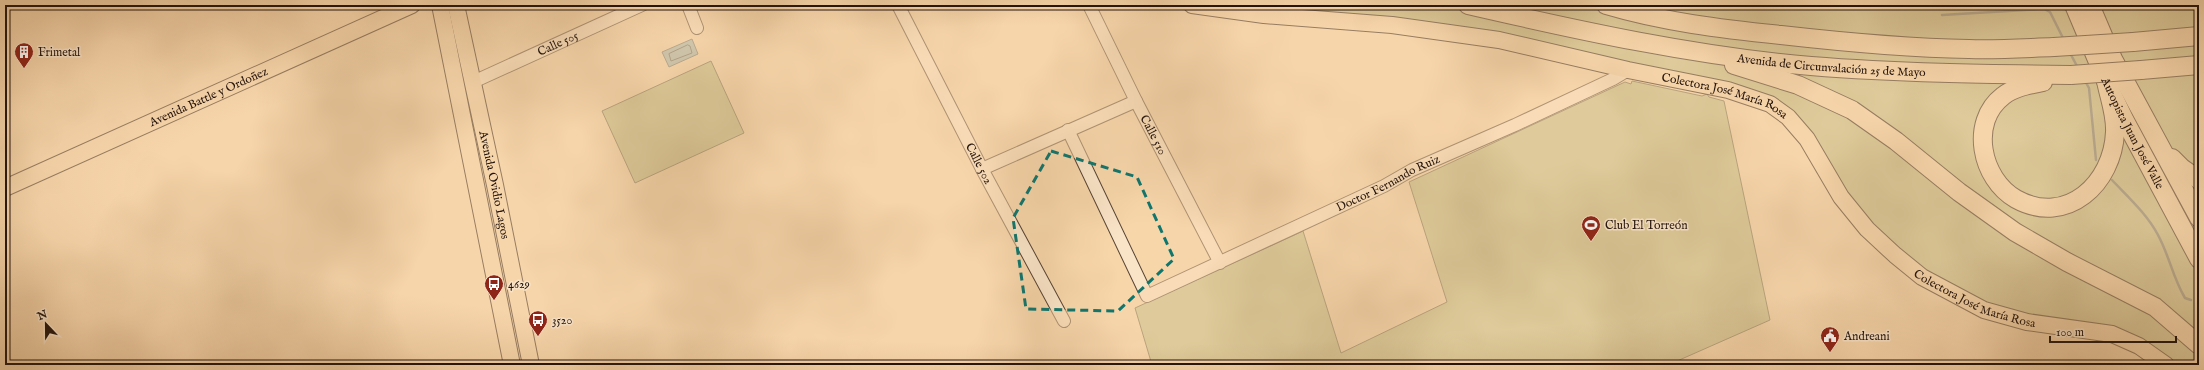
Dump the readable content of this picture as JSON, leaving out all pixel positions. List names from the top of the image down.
{
  "streets": {
    "highway": ["Avenida de Circunvalación 25 de Mayo", "Autopista Juan José Valle"],
    "main road": ["Avenida Battle y Ordoñez", "Colectora José María Rosa", "Avenida Ovidio Lagos"],
    "street": [
      "Calle 505",
      "Calle 510",
      "Calle 502",
      "Doctor Fernando Ruiz"
    ]
  },
  "crossings": [
    ["Calle 505", "Avenida Ovidio Lagos"],
    ["Colectora José María Rosa", "Doctor Fernando Ruiz"],
    ["Calle 510", "Doctor Fernando Ruiz"]
  ],
  "places": {
    "building": ["Frimetal"],
    "sports": ["Club El Torreón"],
    "bus stop": ["4629", "3520"],
    "public building": ["Andreani"]
  },
  "scale_bar": "100 m",
  "north": "top"
}
